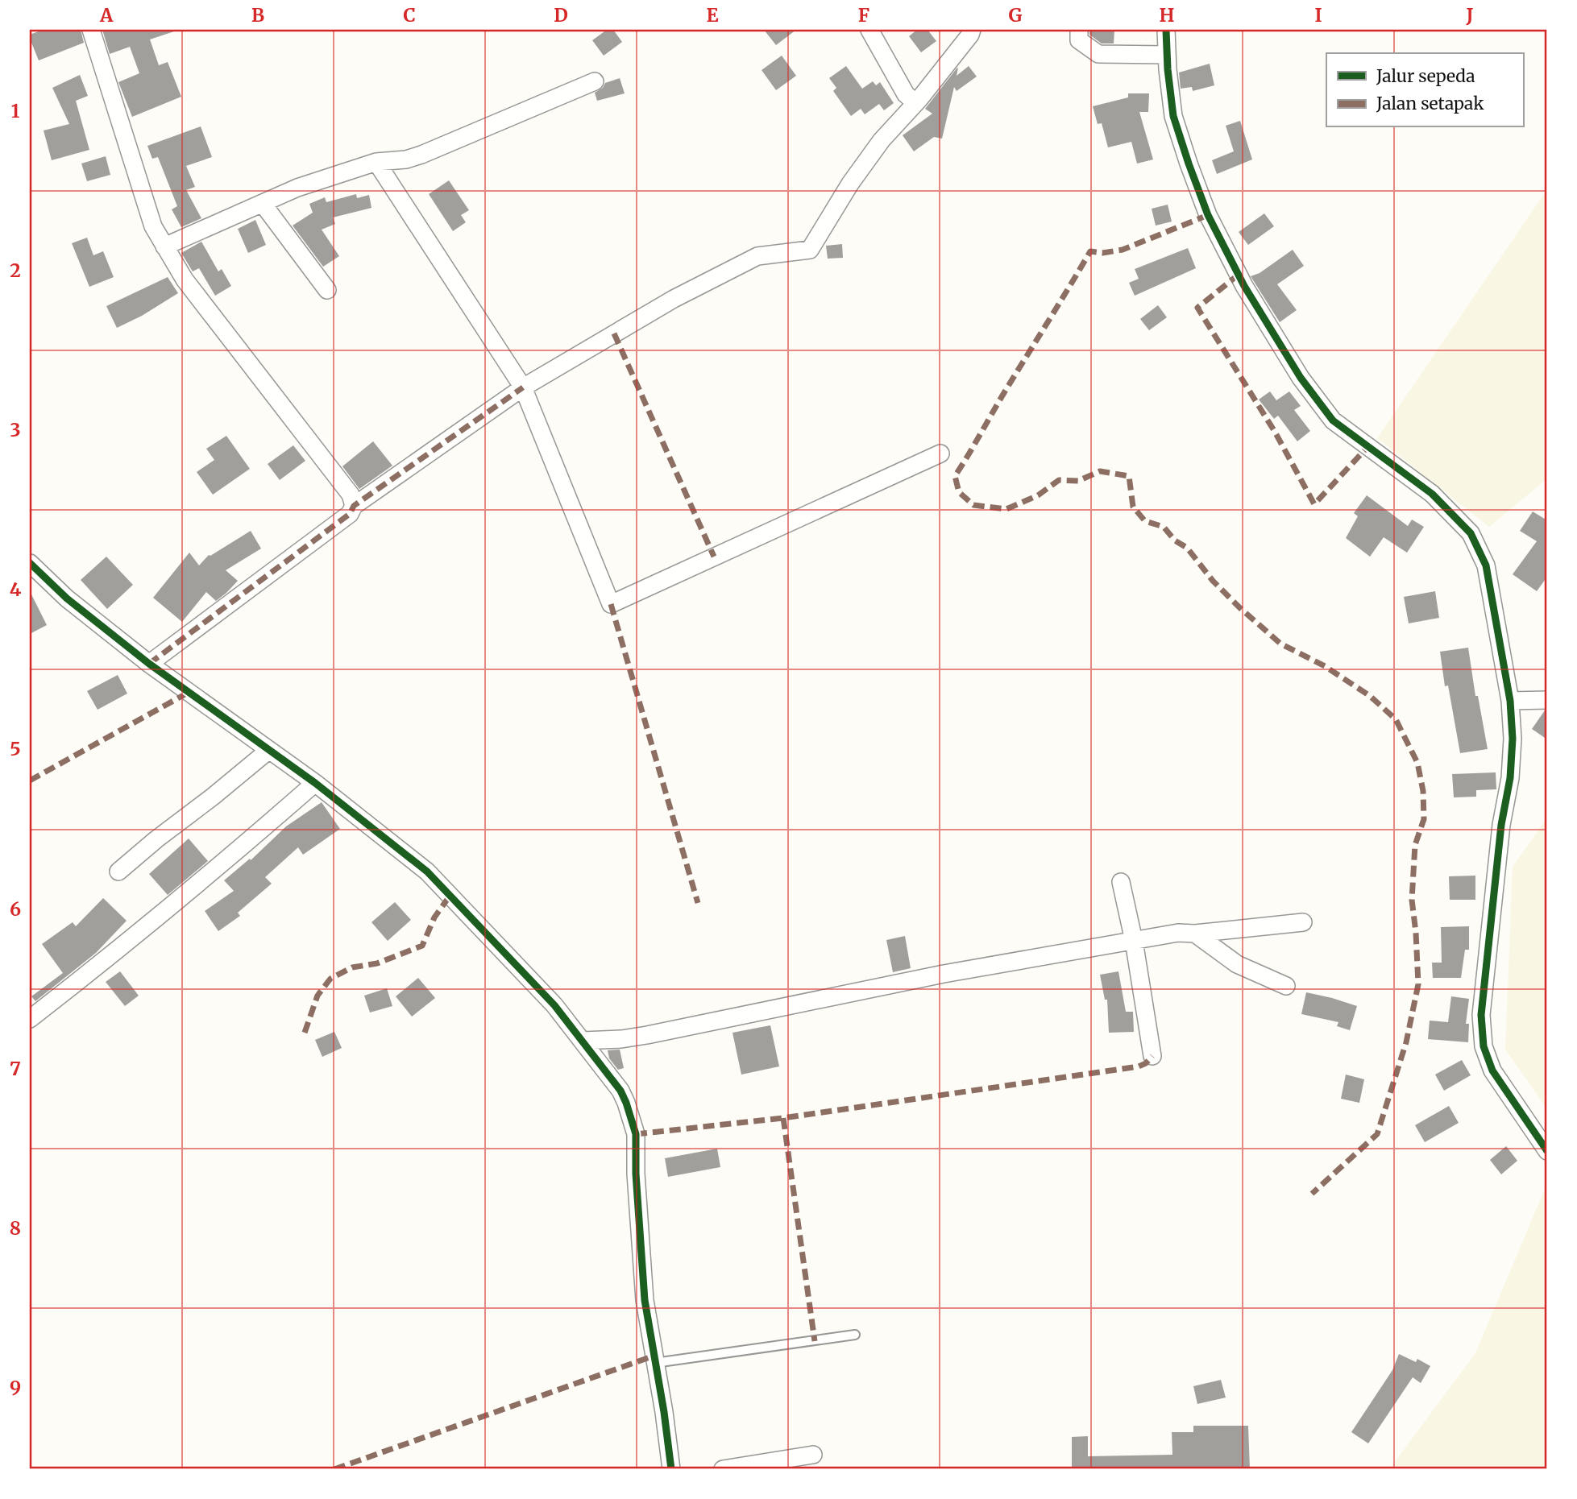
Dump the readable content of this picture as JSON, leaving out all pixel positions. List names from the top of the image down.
{
  "legend": ["Jalur sepeda", "Jalan setapak"],
  "grid": {
    "columns": [
      "A",
      "B",
      "C",
      "D",
      "E",
      "F",
      "G",
      "H",
      "I",
      "J"
    ],
    "rows": [
      "1",
      "2",
      "3",
      "4",
      "5",
      "6",
      "7",
      "8",
      "9"
    ]
  }
}
